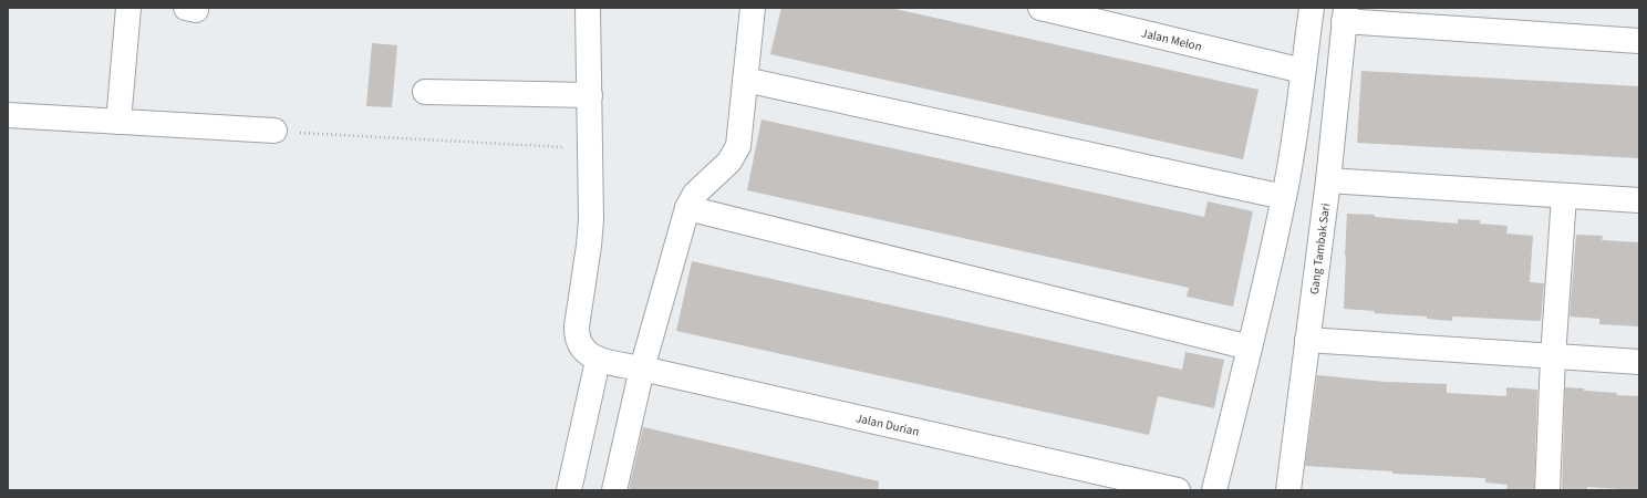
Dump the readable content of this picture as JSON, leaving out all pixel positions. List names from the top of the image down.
{
  "streets": {
    "street": ["Jalan Melon", "Gang Tambak Sari", "Jalan Durian"]
  }
}
